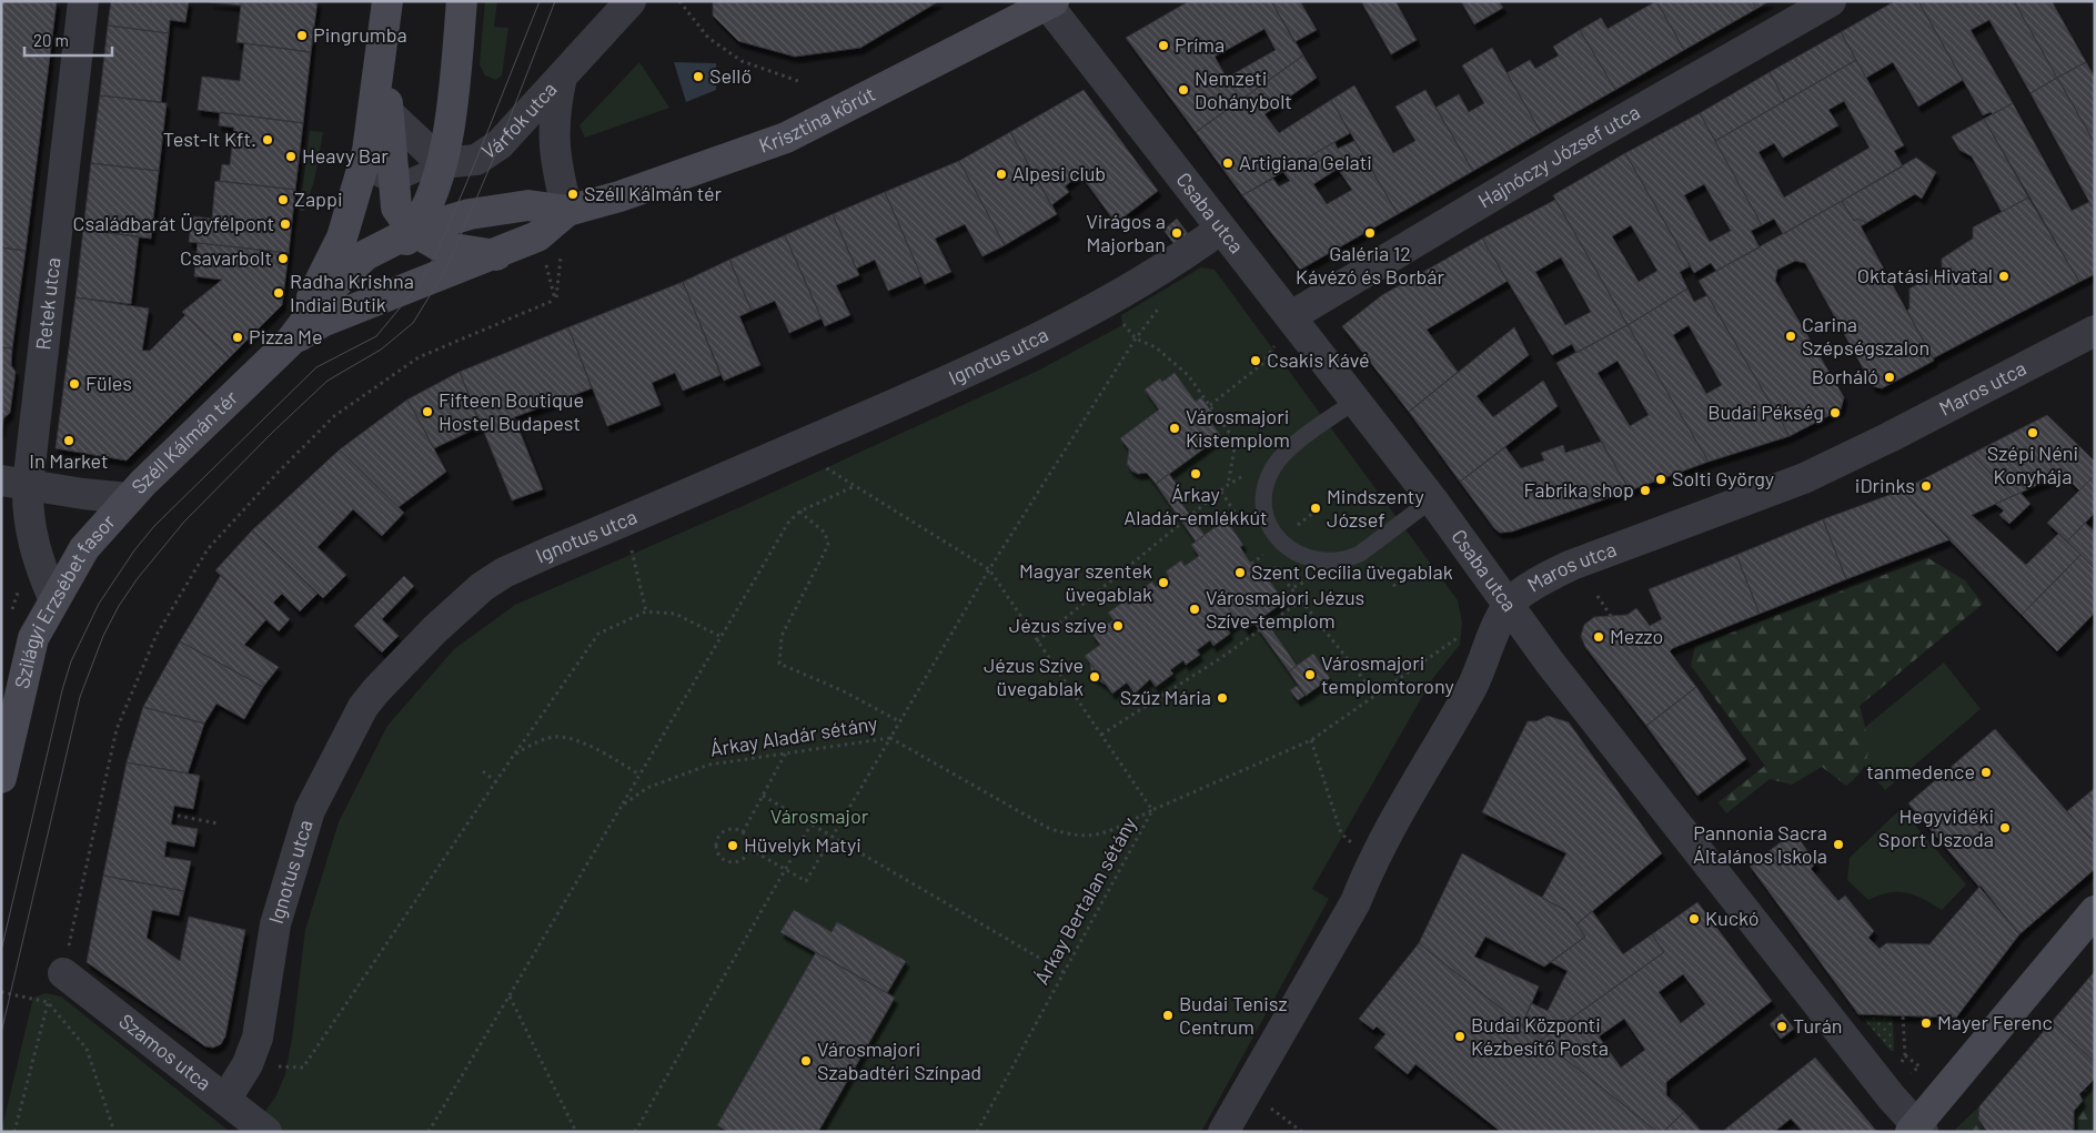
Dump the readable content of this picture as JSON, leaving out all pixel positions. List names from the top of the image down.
{
  "streets": {
    "main road": ["Krisztina körút", "Széll Kálmán tér", "Szilágyi Erzsébet fasor"],
    "street": [
      "Várfok utca",
      "Hajnóczy József utca",
      "Csaba utca",
      "Retek utca",
      "Ignotus utca",
      "Maros utca",
      "Szamos utca"
    ],
    "path": ["Árkay Aladár sétány", "Árkay Bertalan sétány"]
  },
  "crossings": [
    ["Várfok utca", "Krisztina körút"],
    ["Várfok utca", "Széll Kálmán tér"],
    ["Krisztina körút", "Csaba utca"],
    ["Krisztina körút", "Széll Kálmán tér"],
    ["Hajnóczy József utca", "Csaba utca"],
    ["Csaba utca", "Ignotus utca"],
    ["Csaba utca", "Maros utca"],
    ["Retek utca", "Szilágyi Erzsébet fasor"],
    ["Ignotus utca", "Szamos utca"],
    ["Széll Kálmán tér", "Szilágyi Erzsébet fasor"]
  ],
  "parks": ["Városmajor"],
  "places": [
    "Pingrumba",
    "Príma",
    "Sellő",
    "Nemzeti Dohánybolt",
    "Test-It Kft.",
    "Heavy Bar",
    "Artigiana Gelati",
    "Alpesi club",
    "Széll Kálmán tér",
    "Zappi",
    "Családbarát Ügyfélpont",
    "Virágos a Majorban",
    "Galéria 12 Kávézó és Borbár",
    "Csavarbolt",
    "Oktatási Hivatal",
    "Radha Krishna Indiai Butik",
    "Carina Szépségszalon",
    "Pizza Me",
    "Csakis Kávé",
    "Borháló",
    "Füles",
    "Fifteen Boutique Hostel Budapest",
    "Budai Pékség",
    "Városmajori Kistemplom",
    "Szépi Néni Konyhája",
    "In Market",
    "Árkay Aladár-emlékkút",
    "Solti György",
    "iDrinks",
    "Fabrika shop",
    "Mindszenty József",
    "Szent Cecília üvegablak",
    "Magyar szentek üvegablak",
    "Városmajori Jézus Szíve-templom",
    "Jézus szíve",
    "Mezzo",
    "Városmajori templomtorony",
    "Jézus Szíve üvegablak",
    "Szűz Mária",
    "tanmedence",
    "Hegyvidéki Sport Uszoda",
    "Pannonia Sacra Általános Iskola",
    "Hüvelyk Matyi",
    "Kuckó",
    "Budai Tenisz Centrum",
    "Mayer Ferenc",
    "Turán",
    "Budai Központi Kézbesítő Posta",
    "Városmajori Szabadtéri Színpad"
  ],
  "scale_bar": "20 m"
}
